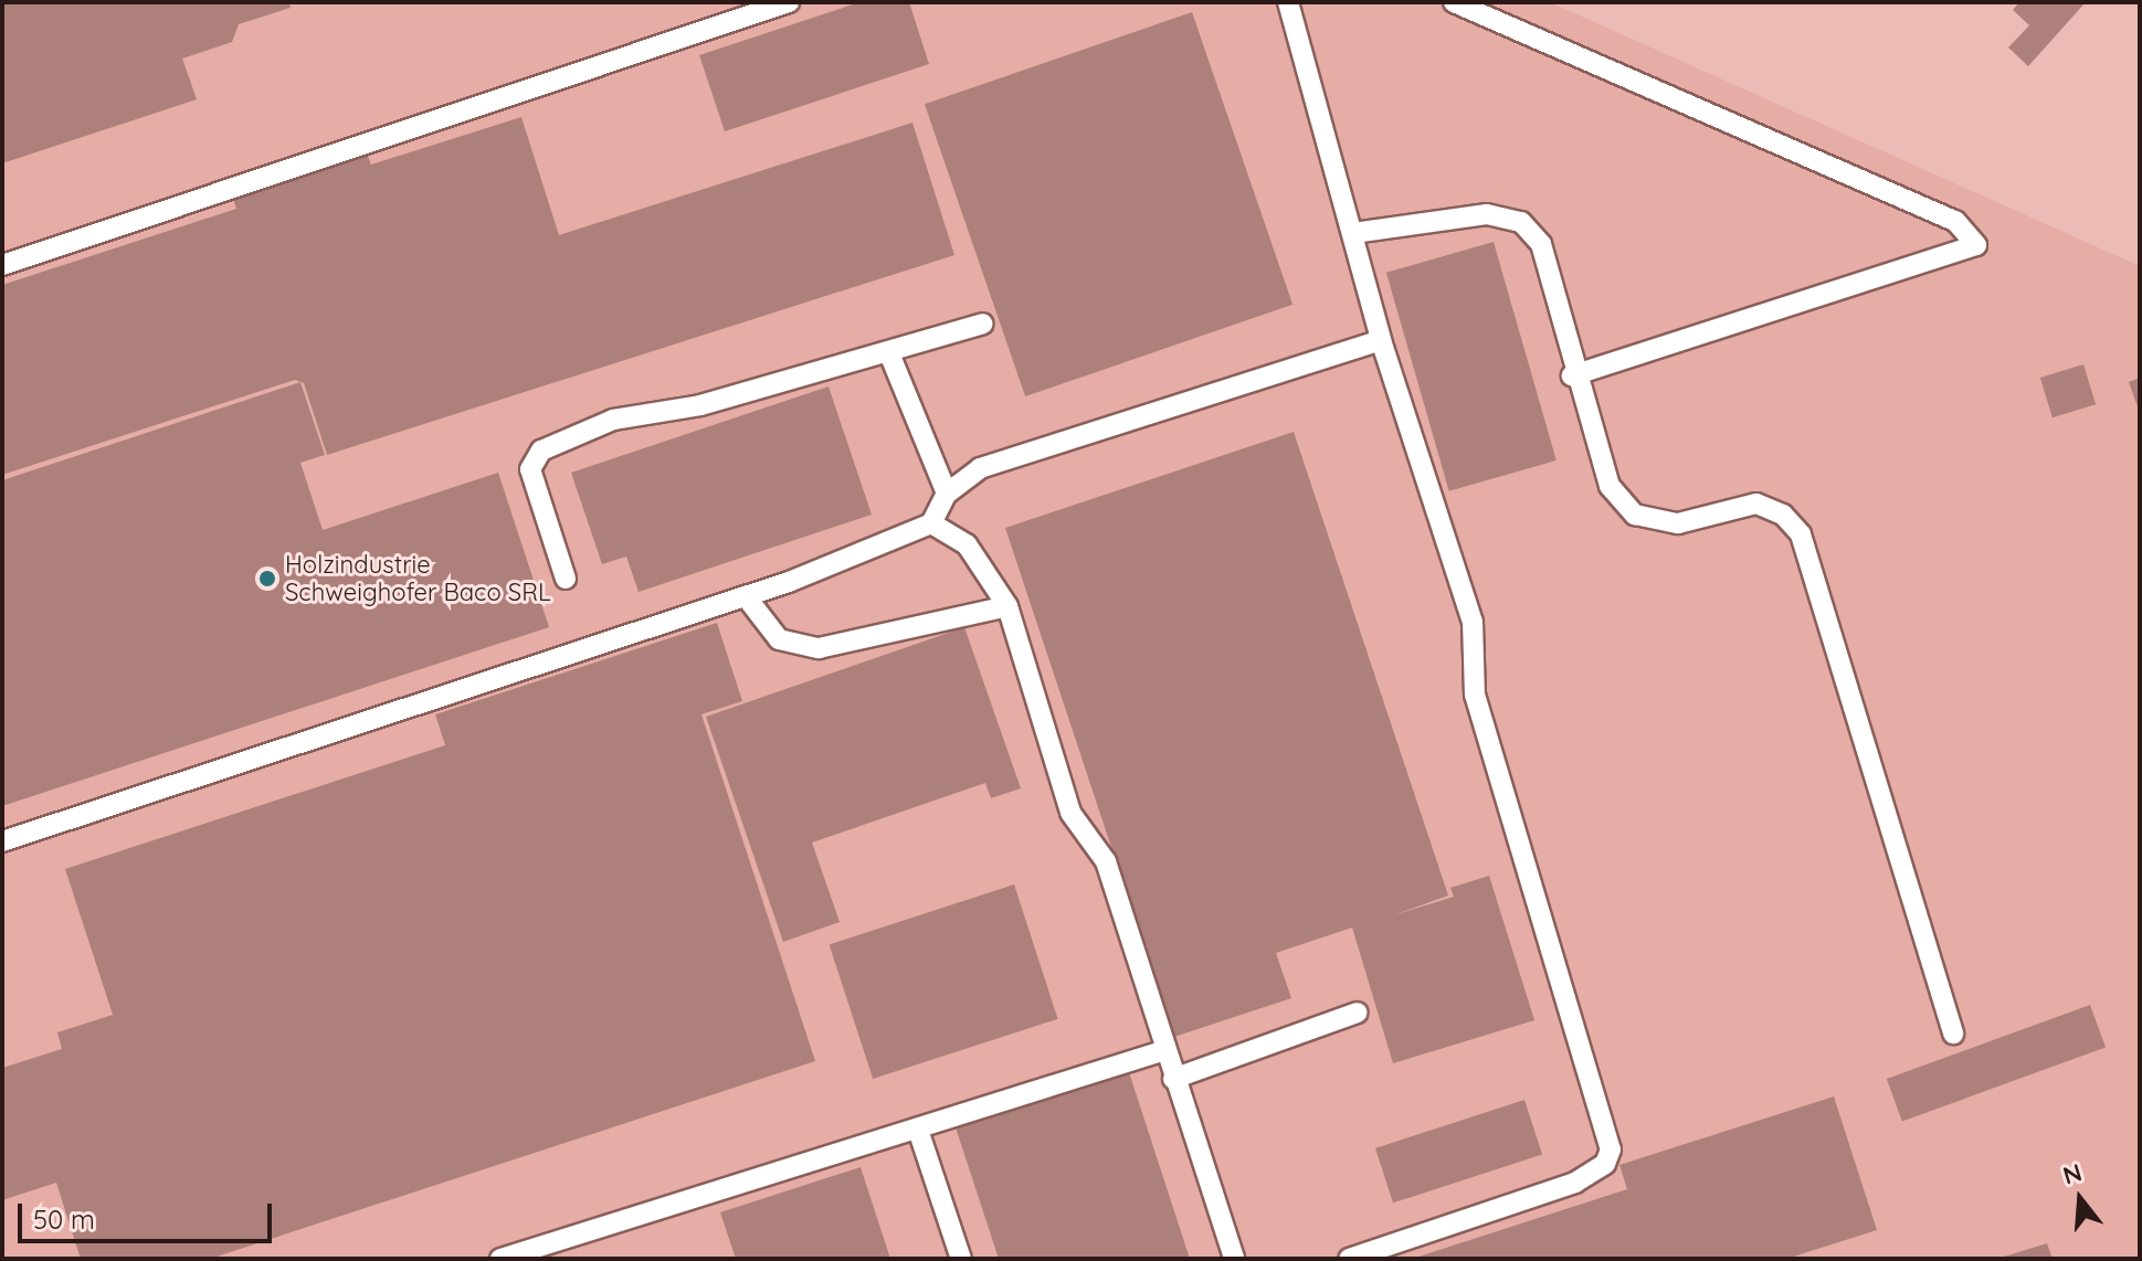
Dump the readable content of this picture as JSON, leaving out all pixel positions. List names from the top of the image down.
{
  "places": ["Holzindustrie Schweighofer Baco SRL"],
  "scale_bar": "50 m",
  "north": "top"
}
